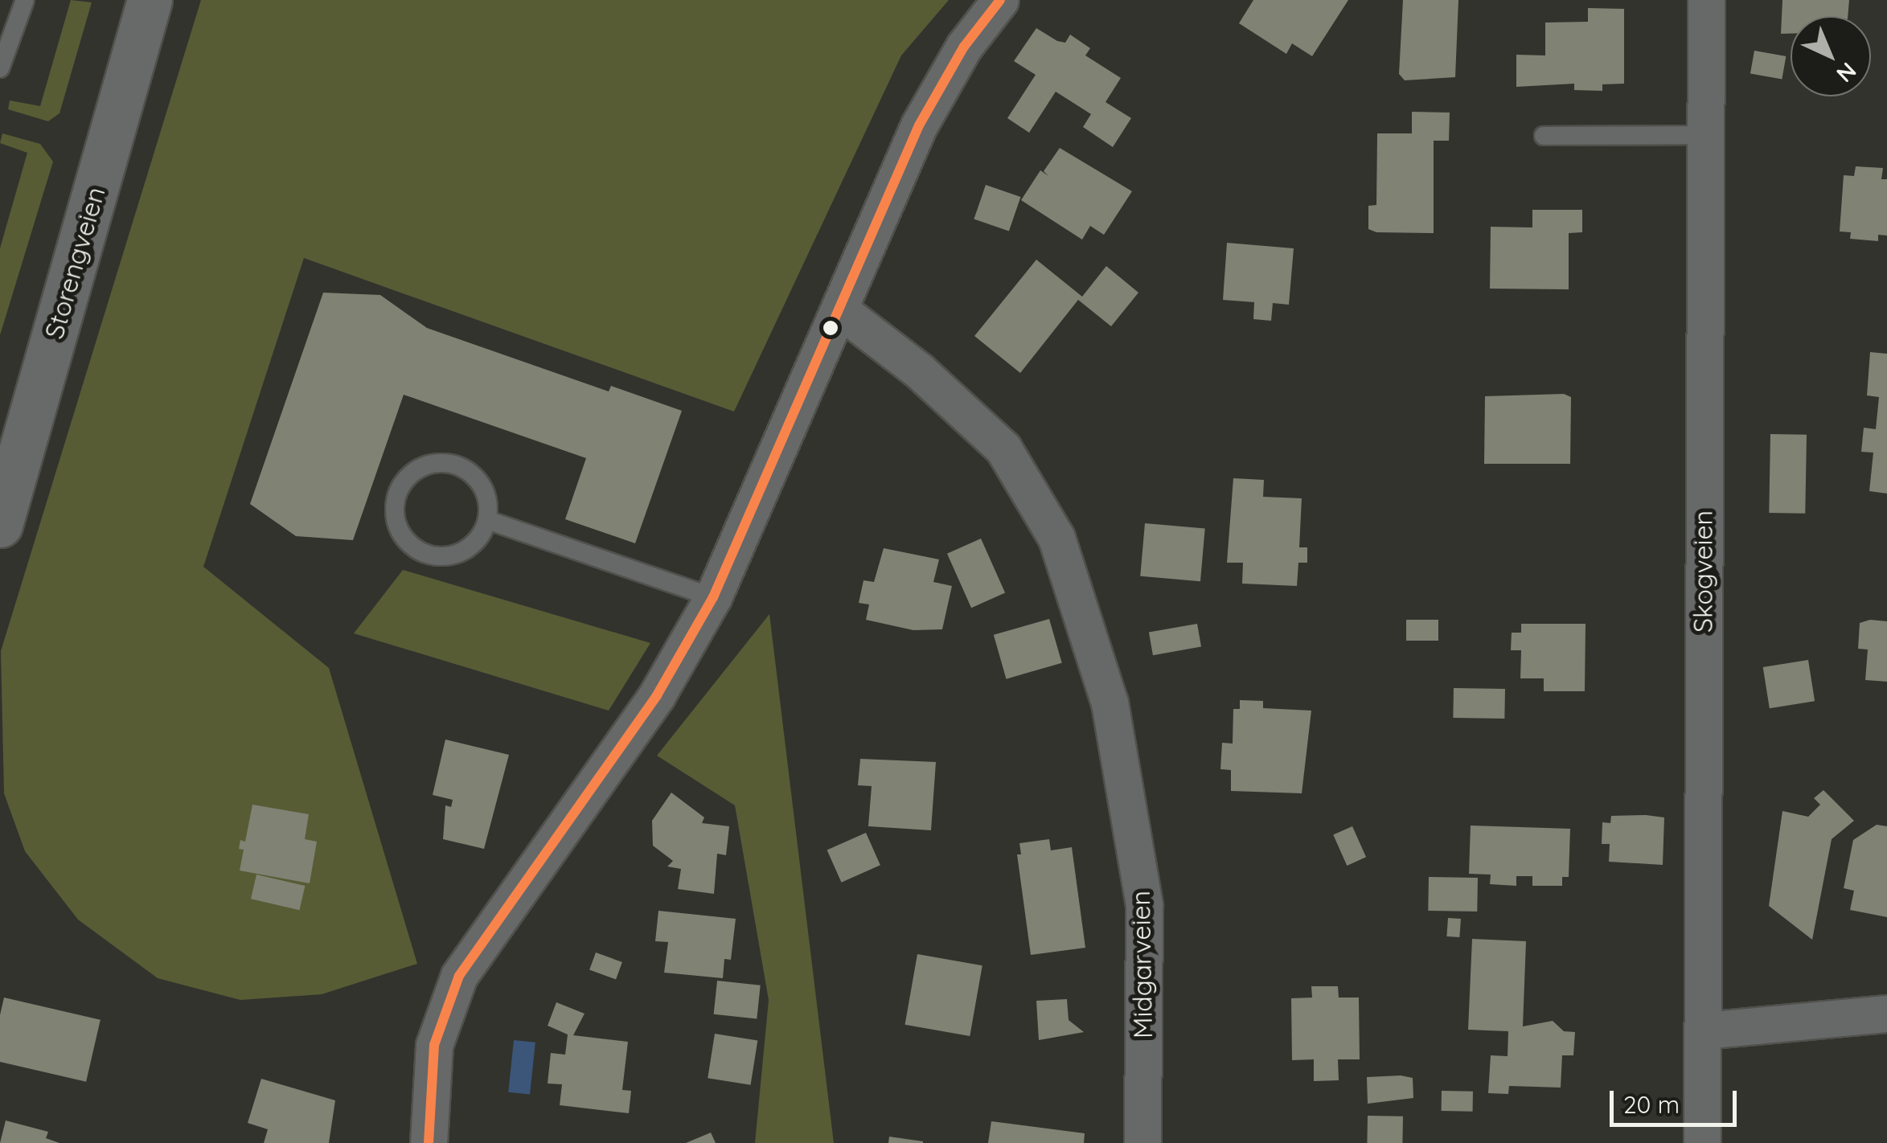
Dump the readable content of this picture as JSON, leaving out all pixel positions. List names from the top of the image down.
{
  "streets": {
    "main road": ["Storengveien"],
    "street": ["Skogveien", "Midgarveien"]
  },
  "scale_bar": "20 m",
  "north": "bottom right"
}
